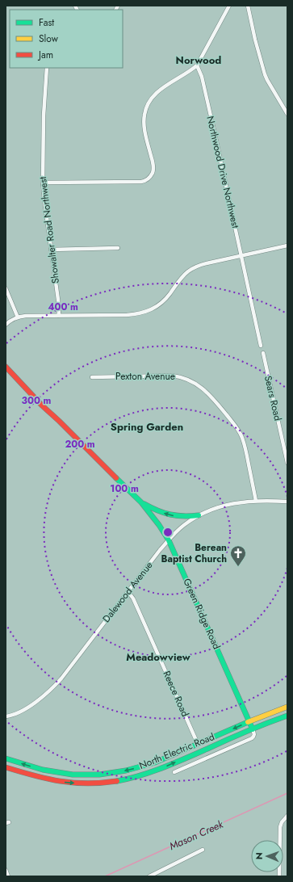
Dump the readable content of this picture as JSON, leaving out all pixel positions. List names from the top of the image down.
{
  "streets": {
    "main road": ["Green Ridge Road", "North Electric Road"],
    "street": [
      "Northwood Drive Northwest",
      "Showalter Road Northwest",
      "Pexton Avenue",
      "Sears Road",
      "Dalewood Avenue",
      "Reece Road"
    ]
  },
  "crossings": [
    ["Pexton Avenue", "Dalewood Avenue"],
    ["Dalewood Avenue", "Green Ridge Road"],
    ["Dalewood Avenue", "Reece Road"],
    ["Green Ridge Road", "North Electric Road"],
    ["Reece Road", "North Electric Road"]
  ],
  "districts": ["Norwood", "Spring Garden", "Meadowview"],
  "water": ["Mason Creek"],
  "places": {
    "church": ["Berean Baptist Church"]
  },
  "legend": ["Fast", "Slow", "Jam"],
  "north": "left",
  "rings": [
    "400 m",
    "300 m",
    "200 m",
    "100 m"
  ]
}
